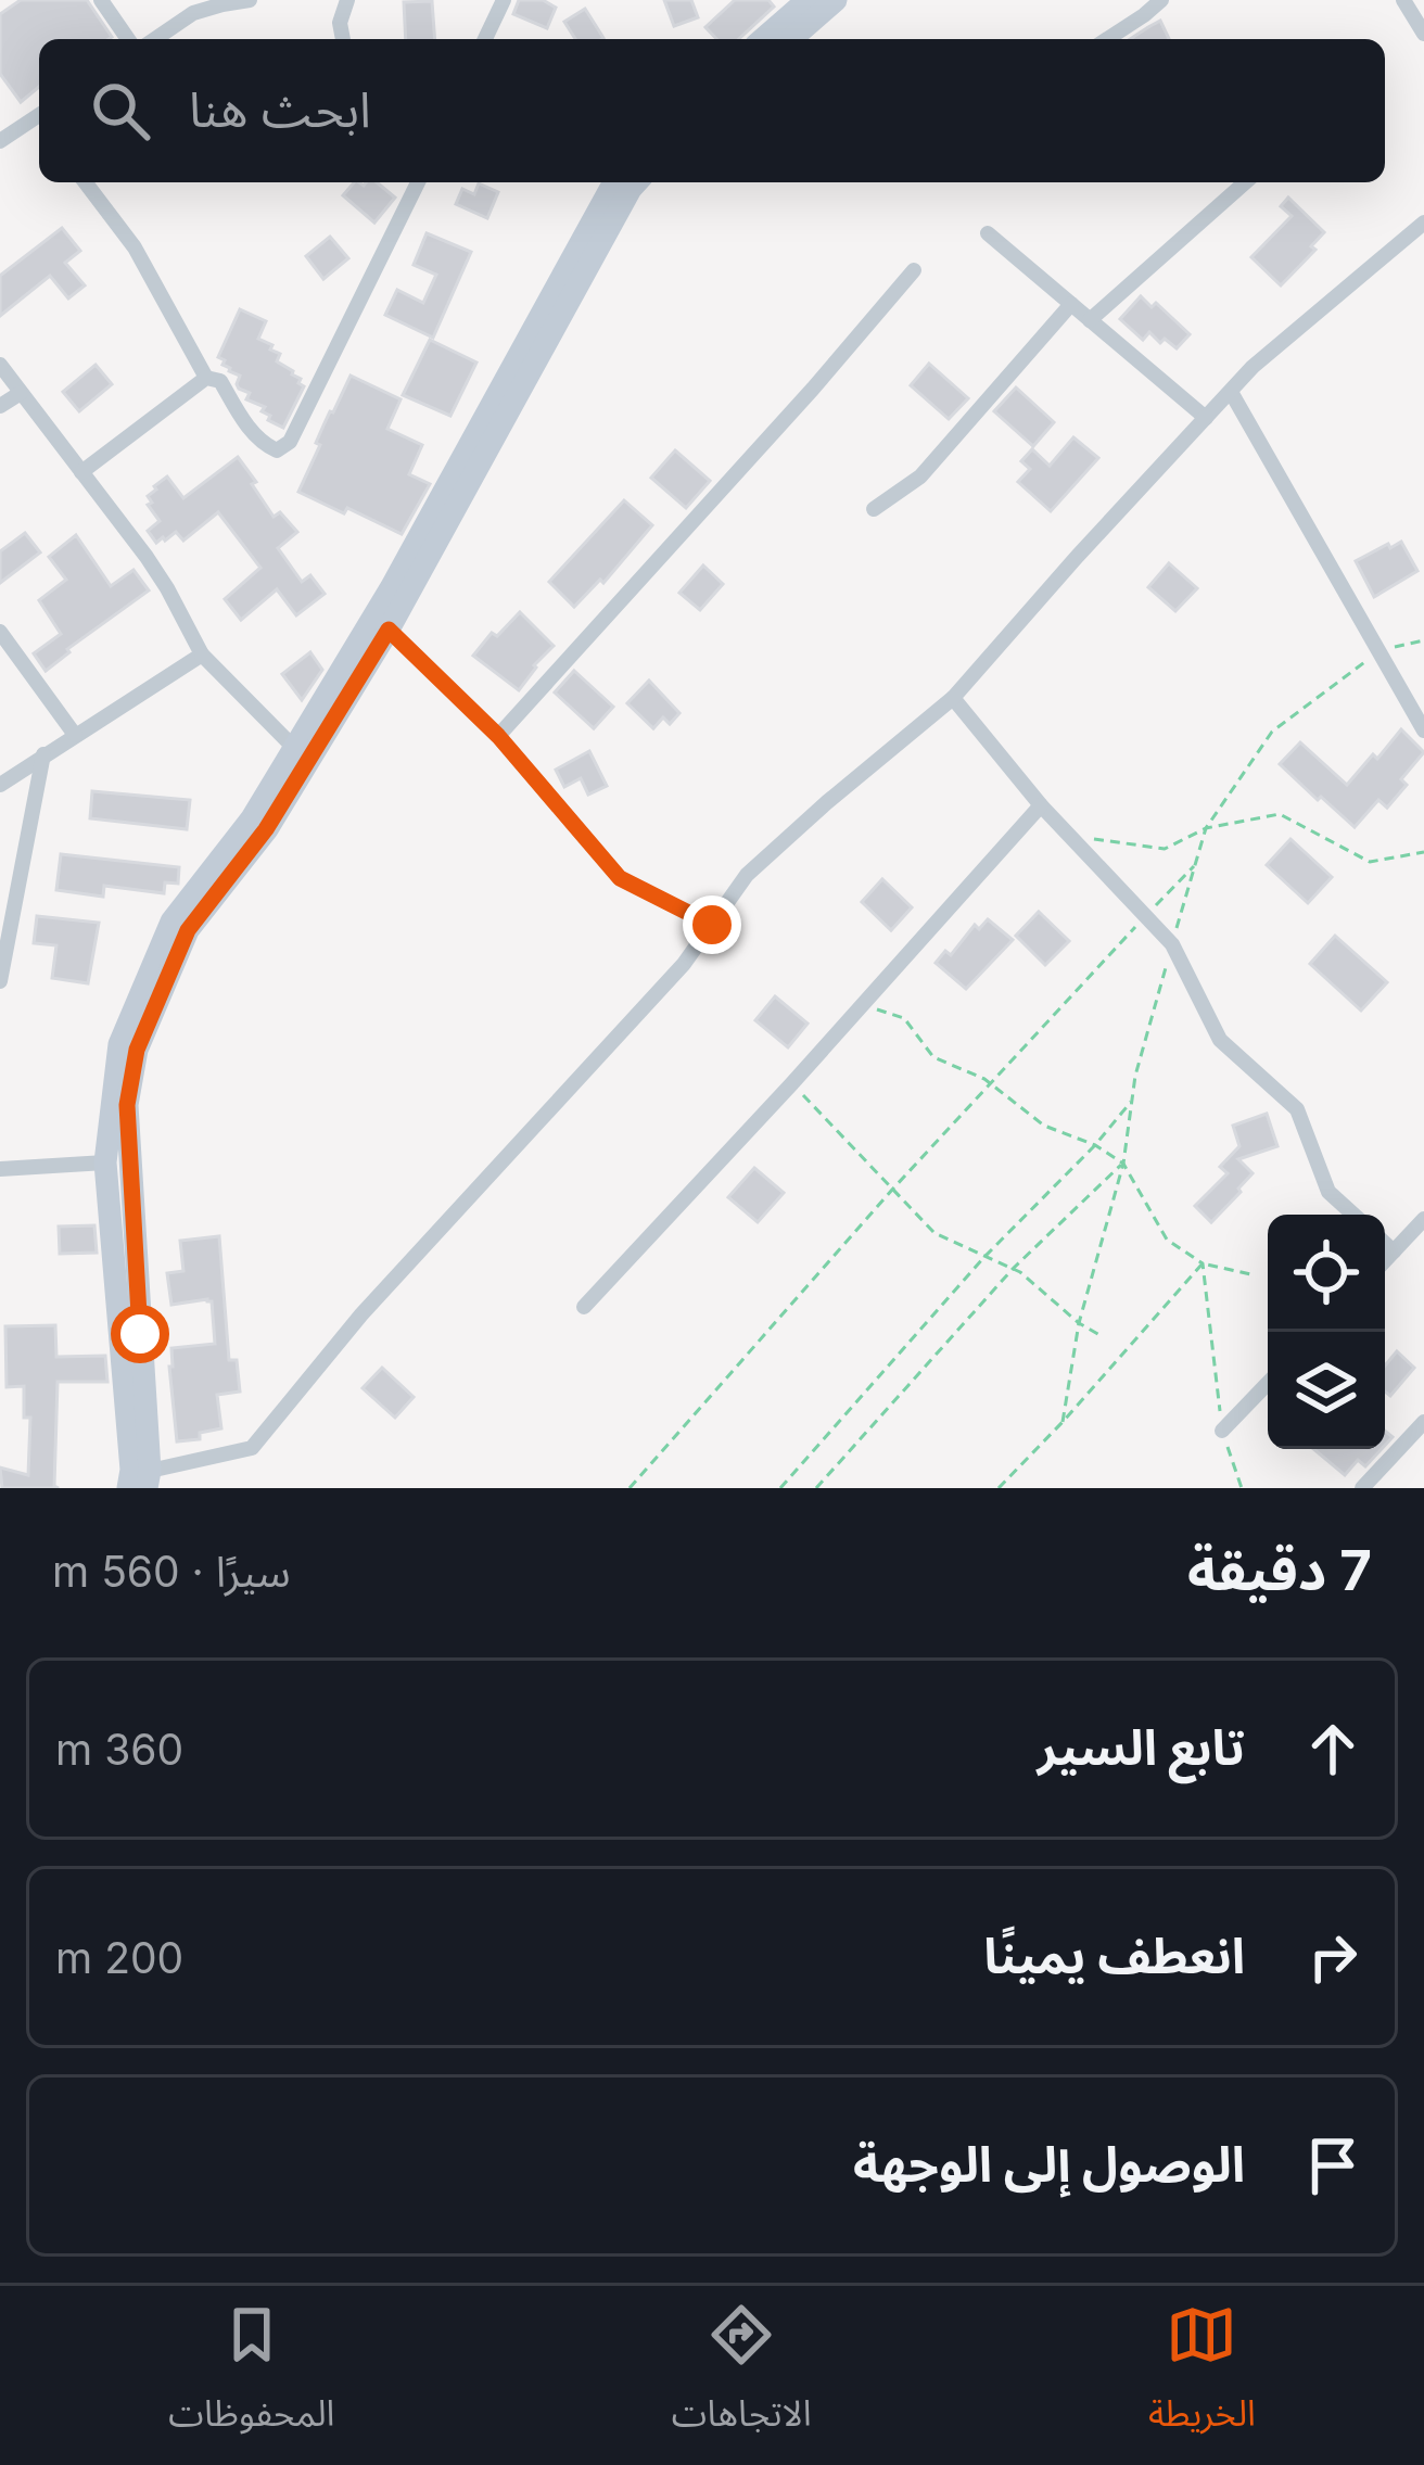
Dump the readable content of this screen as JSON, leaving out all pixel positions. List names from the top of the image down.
{
  "page": {
    "search": "ابحث هنا",
    "heading": ["7 دقيقة", "سيرًا · 560 m"],
    "list": [
      ["تابع السير", "360 m"],
      ["انعطف يمينًا", "200 m"],
      "الوصول إلى الوجهة"
    ],
    "nav": ["الخريطة", "الاتجاهات", "المحفوظات"]
  }
}
